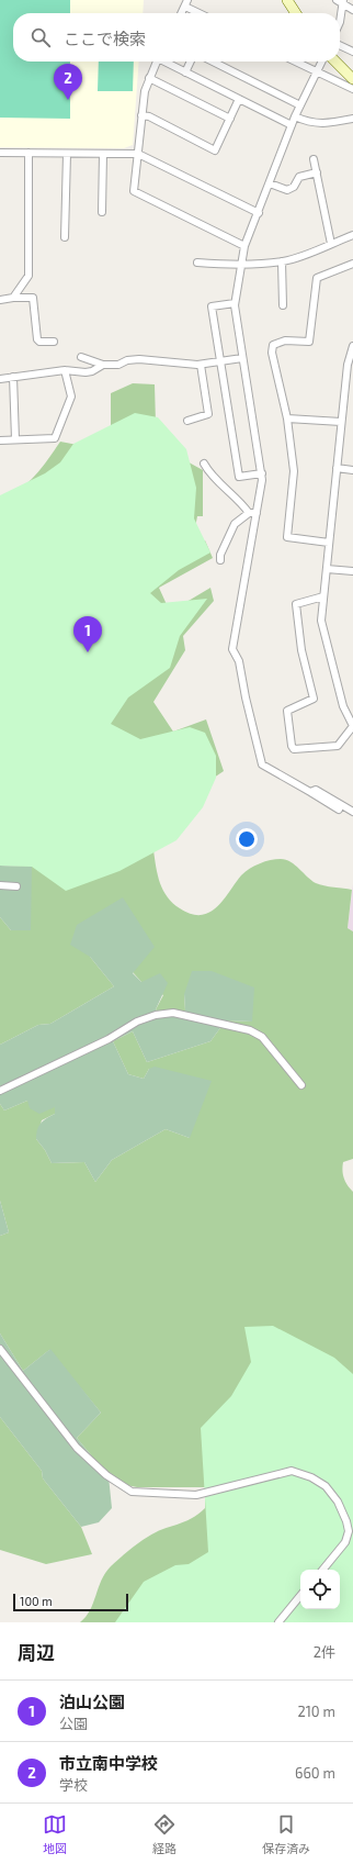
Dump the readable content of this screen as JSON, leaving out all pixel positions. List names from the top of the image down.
{
  "scale_bar": "100 m",
  "page": {
    "search": "ここで検索",
    "pins": ["2", "1"],
    "scale": "100 m",
    "heading": ["周辺", "2件"],
    "list": [
      {
        "mark": "1",
        "name": "泊山公園",
        "note": "公園",
        "value": "210 m"
      },
      {
        "mark": "2",
        "name": "市立南中学校",
        "note": "学校",
        "value": "660 m"
      }
    ],
    "nav": ["地図", "経路", "保存済み"]
  }
}
